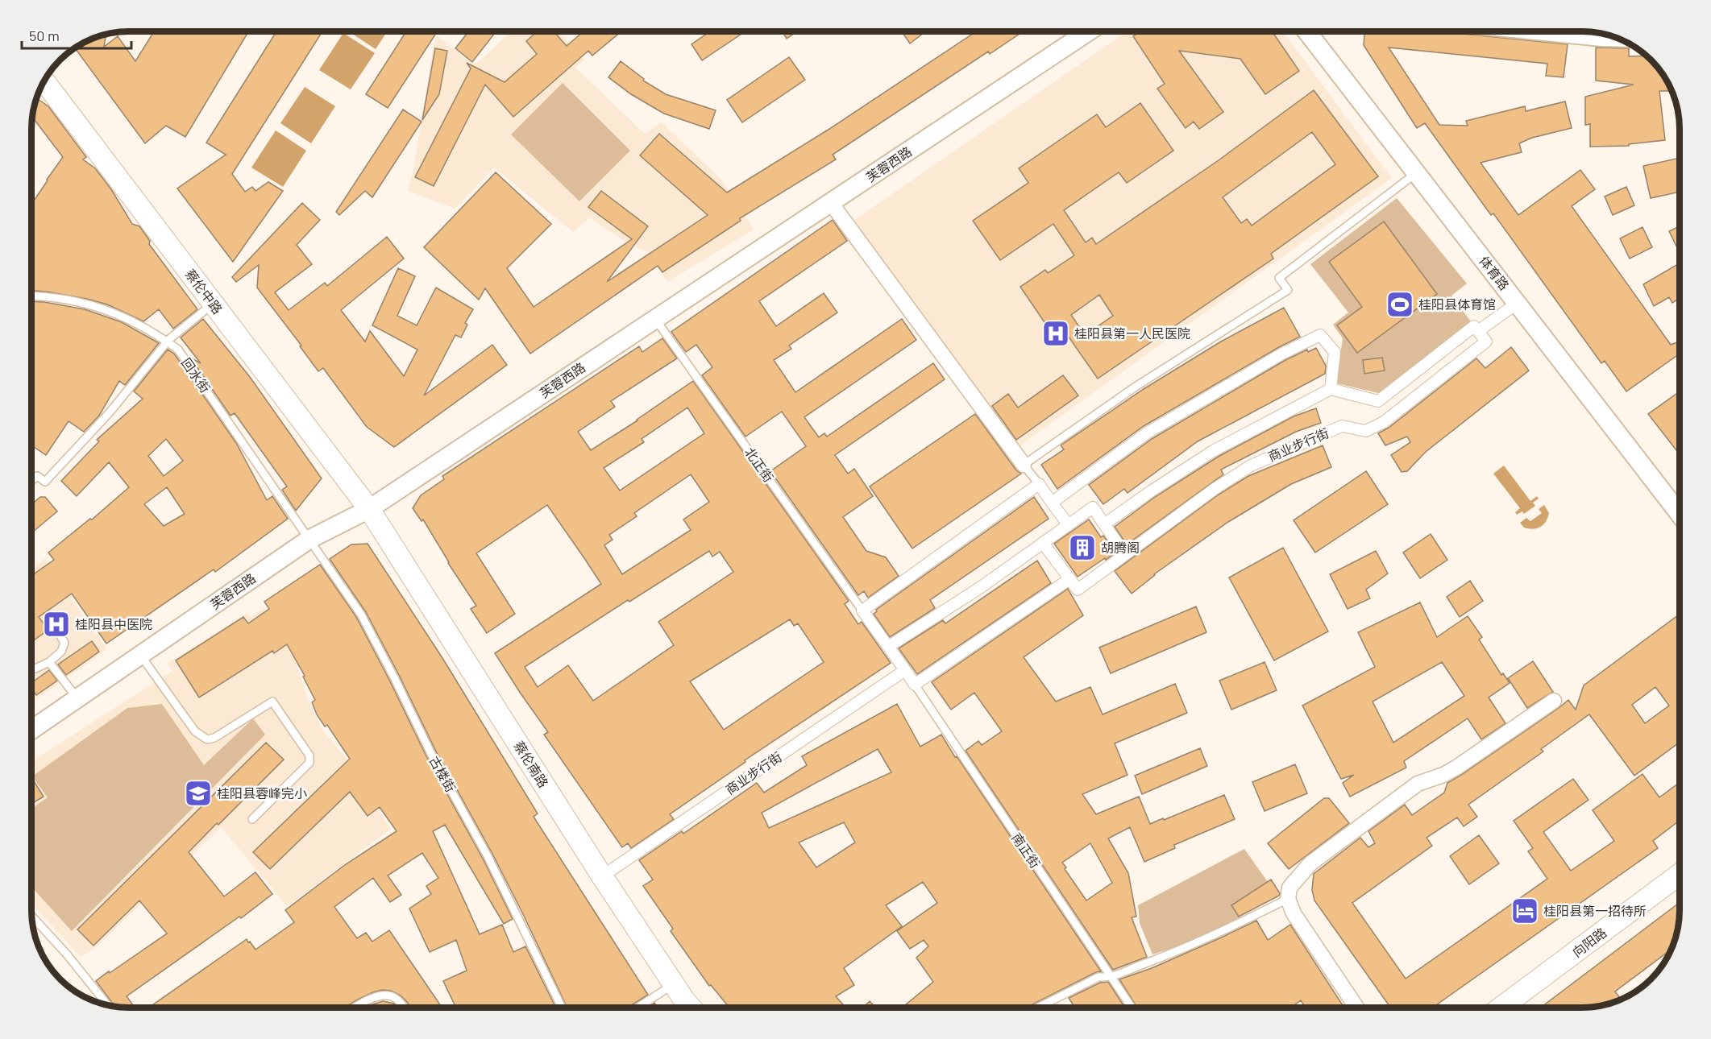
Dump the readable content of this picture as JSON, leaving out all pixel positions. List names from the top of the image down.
{
  "streets": {
    "main road": ["蔡伦中路", "蔡伦南路", "向阳路"],
    "street": ["芙蓉西路", "体育路", "商业步行街"],
    "lane": [
      "回水街",
      "北正街",
      "古楼街",
      "南正街"
    ]
  },
  "crossings": [
    ["芙蓉西路", "蔡伦中路"],
    ["芙蓉西路", "回水街"],
    ["芙蓉西路", "北正街"],
    ["芙蓉西路", "蔡伦南路"],
    ["芙蓉西路", "古楼街"],
    ["蔡伦中路", "蔡伦南路"],
    ["回水街", "古楼街"],
    ["商业步行街", "蔡伦南路"]
  ],
  "places": {
    "sports": ["桂阳县体育馆"],
    "hospital": ["桂阳县第一人民医院", "桂阳县中医院"],
    "building": ["胡腾阁"],
    "school or university": ["桂阳县蓉峰完小"],
    "hotel": ["桂阳县第一招待所"]
  },
  "scale_bar": "50 m"
}
